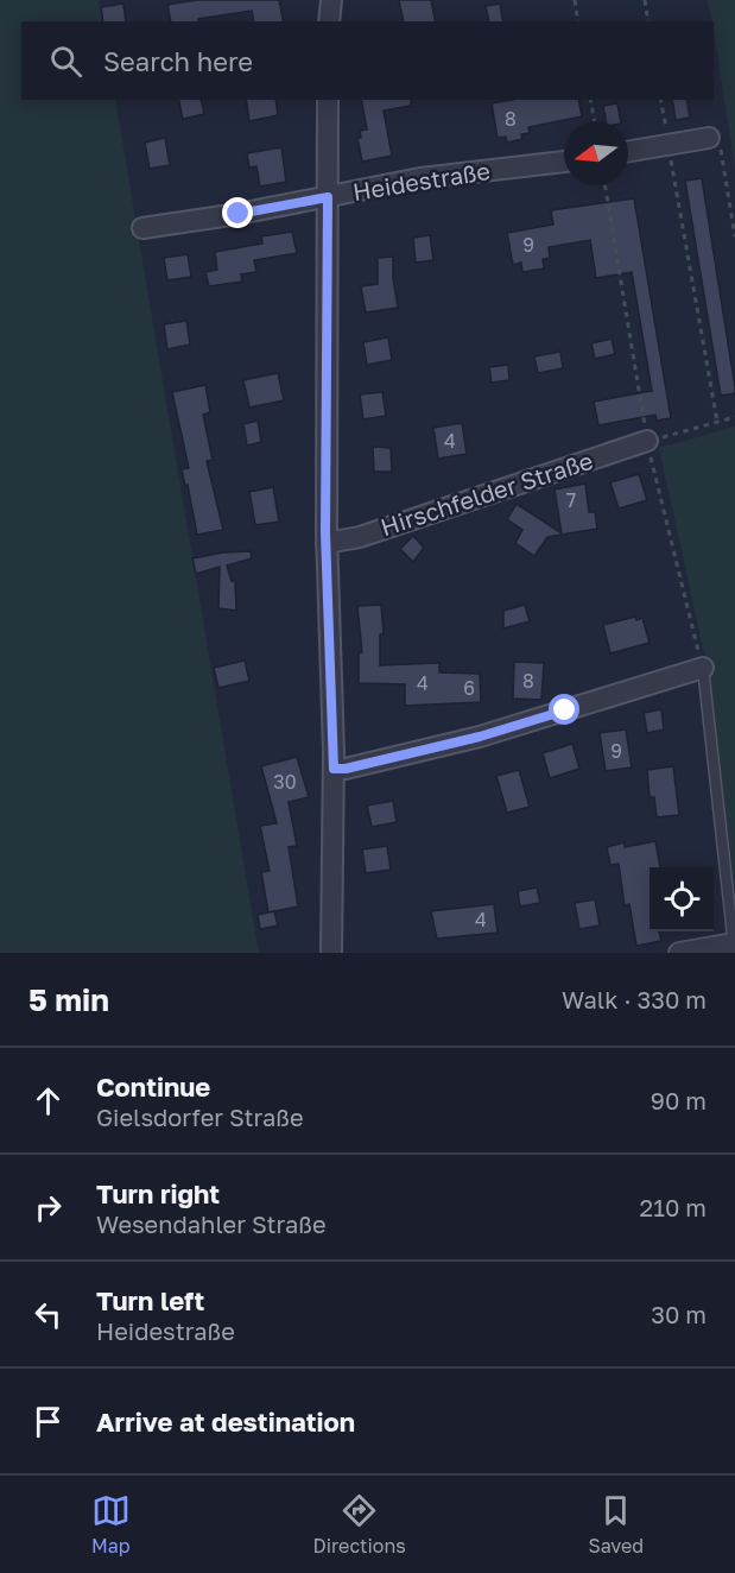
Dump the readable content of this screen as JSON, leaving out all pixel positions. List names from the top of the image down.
{
  "streets": {
    "street": ["Heidestraße", "Hirschfelder Straße"]
  },
  "house_numbers": [
    "8",
    "9",
    "4",
    "7",
    "8",
    "4",
    "6",
    "9",
    "30",
    "4"
  ],
  "north": "left",
  "page": {
    "search": "Search here",
    "heading": ["5 min", "Walk · 330 m"],
    "list": [
      ["Continue", "Gielsdorfer Straße", "90 m"],
      ["Turn right", "Wesendahler Straße", "210 m"],
      ["Turn left", "Heidestraße", "30 m"],
      "Arrive at destination"
    ],
    "nav": ["Map", "Directions", "Saved"]
  }
}
